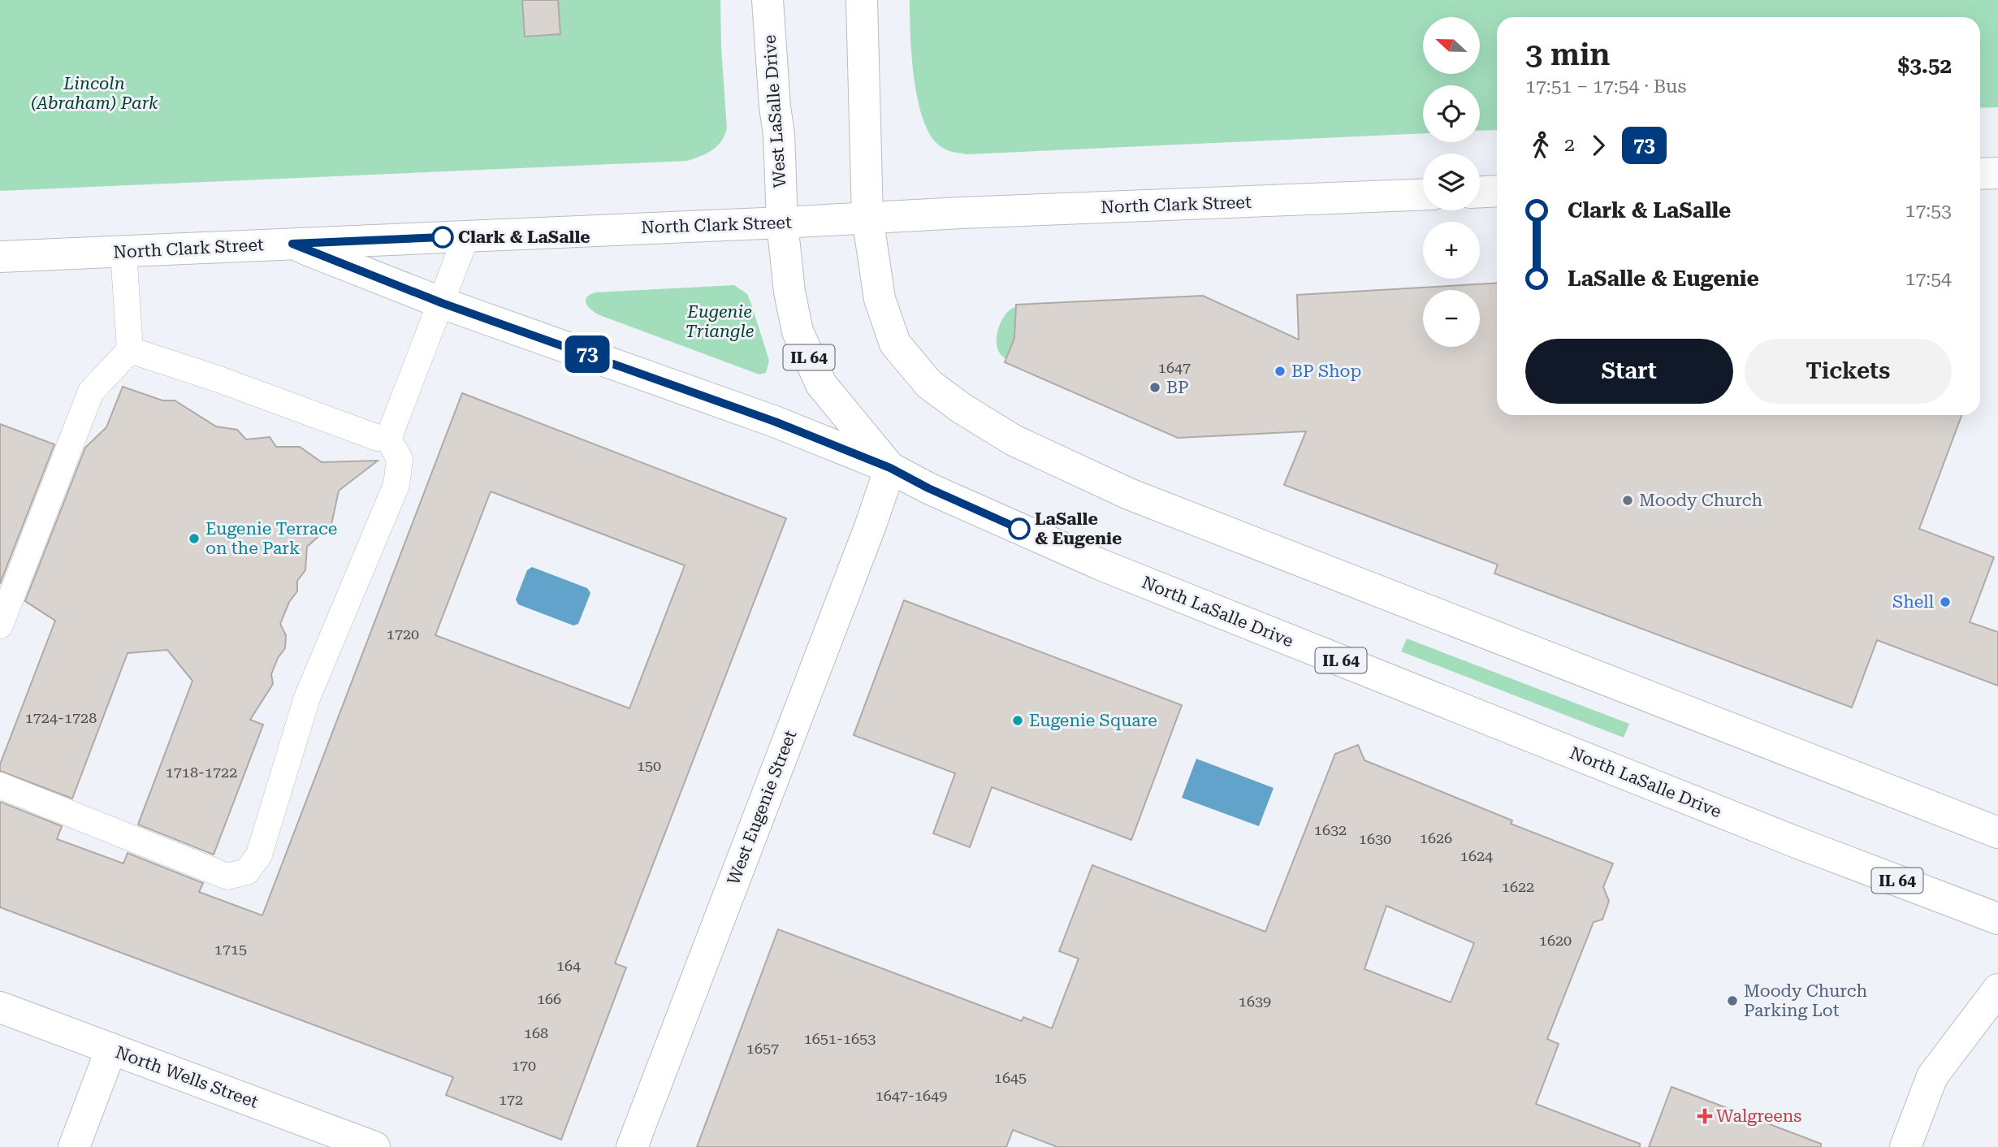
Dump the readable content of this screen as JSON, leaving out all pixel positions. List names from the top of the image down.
{
  "streets": {
    "main road": [
      "West LaSalle Drive",
      "North Clark Street",
      "IL 64",
      "North LaSalle Drive",
      "West Eugenie Street",
      "North Wells Street"
    ]
  },
  "crossings": [
    ["West LaSalle Drive", "North Clark Street"],
    ["West LaSalle Drive", "North LaSalle Drive"],
    ["North Clark Street", "North LaSalle Drive"],
    ["North LaSalle Drive", "West Eugenie Street"]
  ],
  "parks": ["Lincoln (Abraham) Park", "Eugenie Triangle"],
  "places": {
    "other": [
      "Clark & LaSalle",
      "BP Shop",
      "BP",
      "Moody Church",
      "LaSalle & Eugenie",
      "Eugenie Terrace on the Park",
      "Shell",
      "Eugenie Square",
      "Moody Church Parking Lot"
    ],
    "health": ["Walgreens"]
  },
  "lines": ["bus line 73"],
  "house_numbers": [
    "1647",
    "1720",
    "1724-1728",
    "150",
    "1718-1722",
    "1632",
    "1626",
    "1630",
    "1624",
    "1622",
    "1620",
    "1715",
    "164",
    "166",
    "1639",
    "168",
    "1651-1653",
    "1657",
    "170",
    "1645",
    "1647-1649",
    "172"
  ],
  "north": "left",
  "page": {
    "on_map": "73",
    "map_buttons": ["+", "−"],
    "heading": ["3 min", "17:51 – 17:54 · Bus", "$3.52"],
    "legs": ["2", "73"],
    "list": [
      {
        "name": "Clark & LaSalle",
        "value": "17:53"
      },
      {
        "name": "LaSalle & Eugenie",
        "value": "17:54"
      }
    ],
    "buttons": ["Start", "Tickets"]
  }
}
